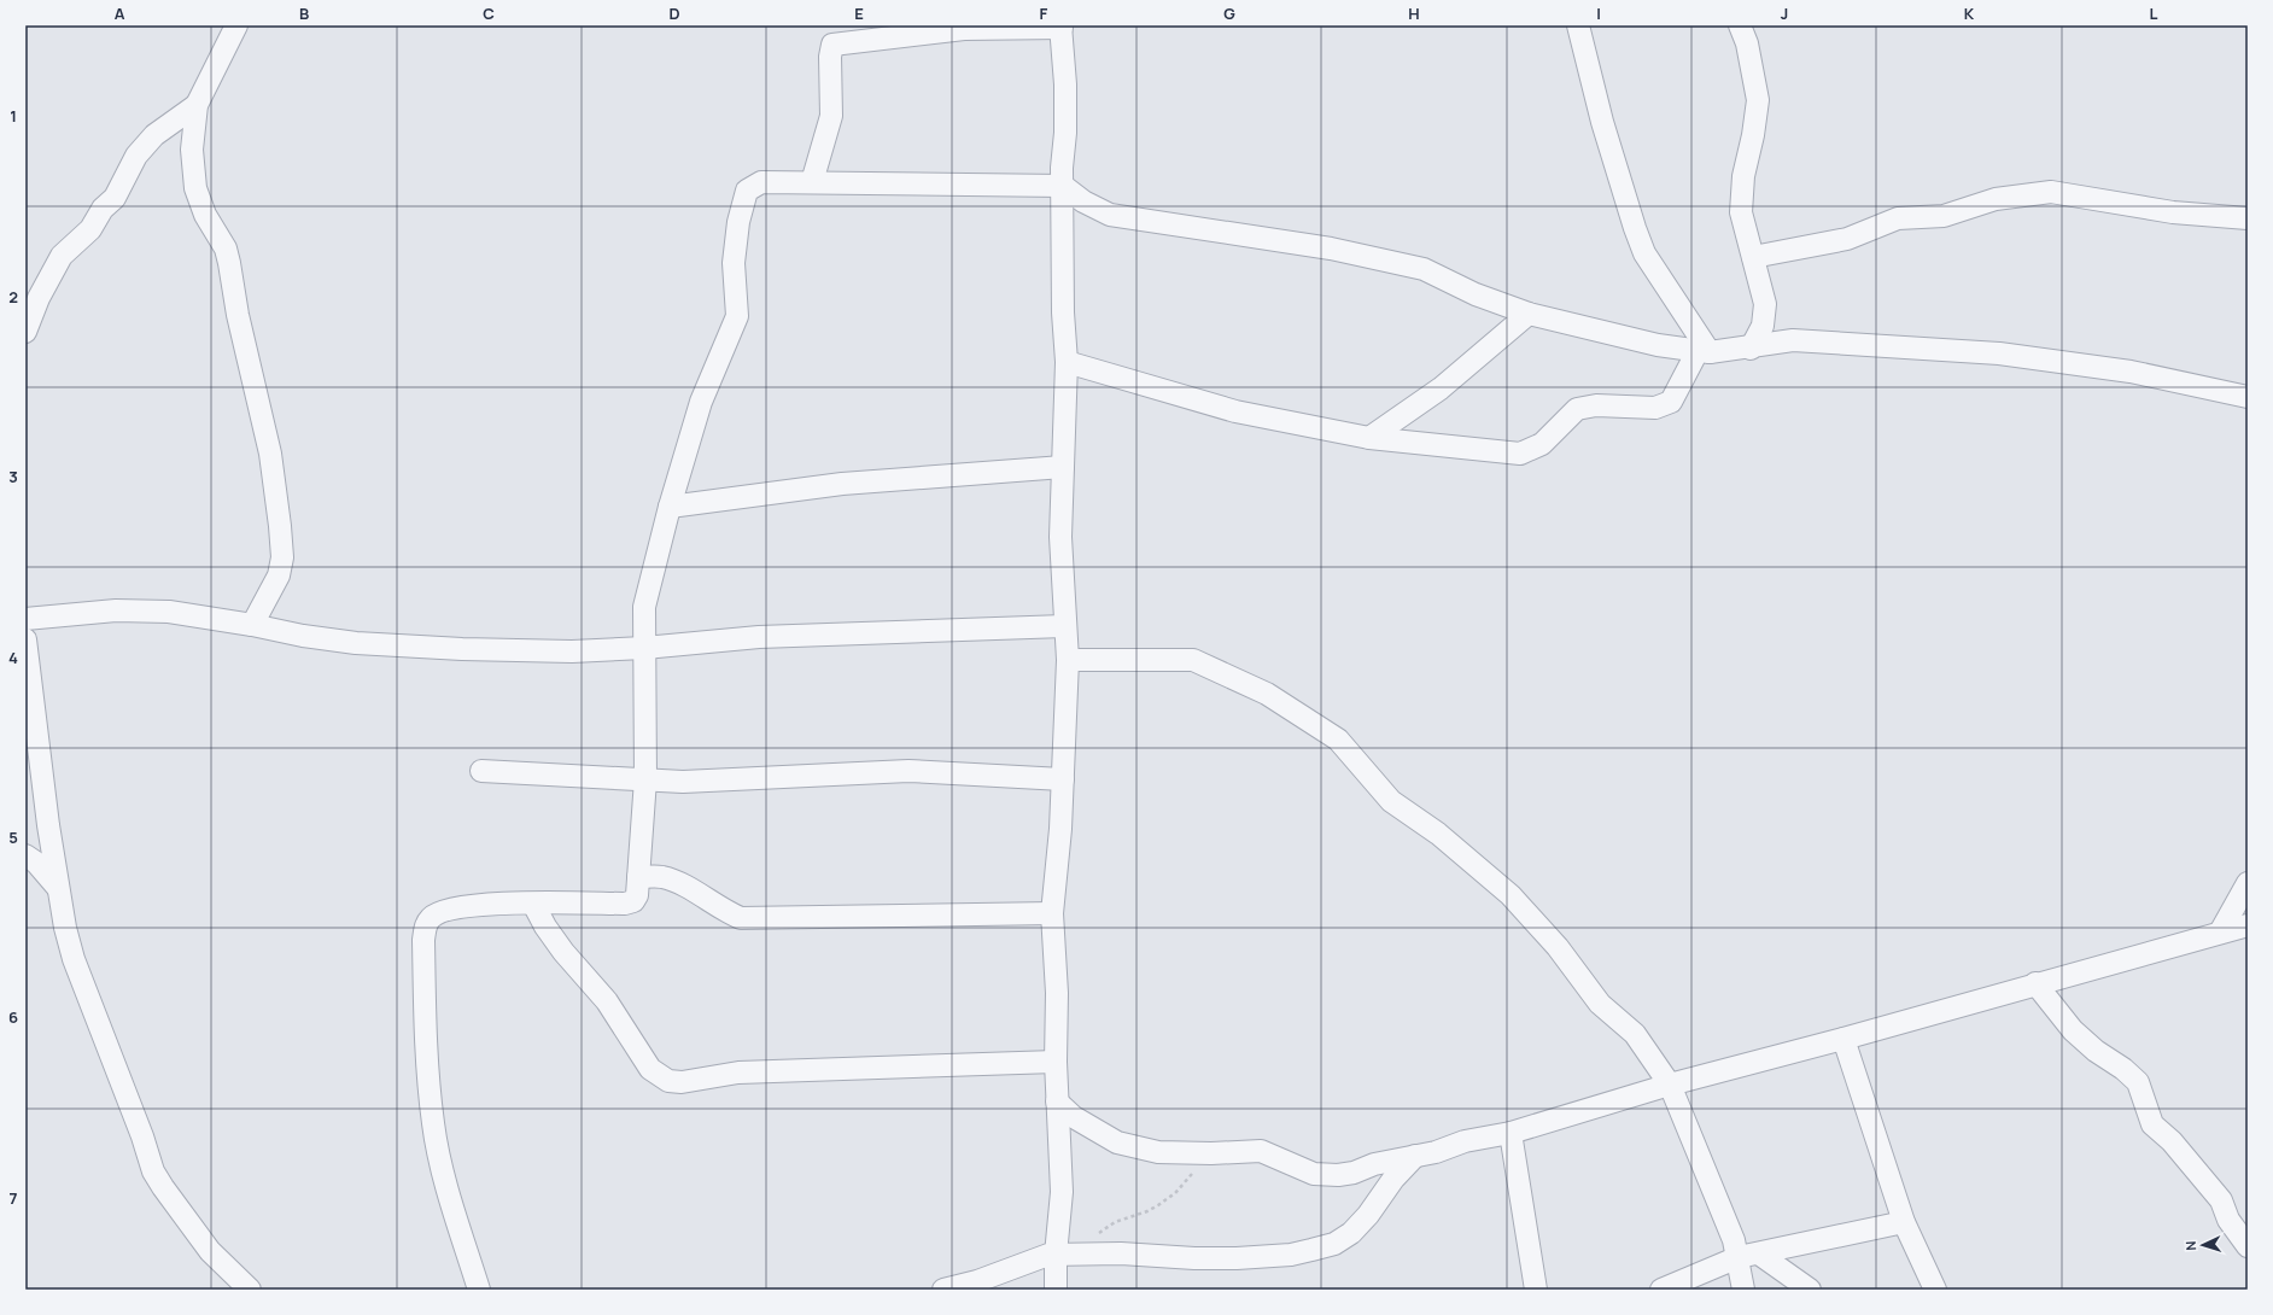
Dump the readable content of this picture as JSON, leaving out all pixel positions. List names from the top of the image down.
{
  "north": "left",
  "grid": {
    "columns": [
      "A",
      "B",
      "C",
      "D",
      "E",
      "F",
      "G",
      "H",
      "I",
      "J",
      "K",
      "L"
    ],
    "rows": [
      "1",
      "2",
      "3",
      "4",
      "5",
      "6",
      "7"
    ]
  }
}
